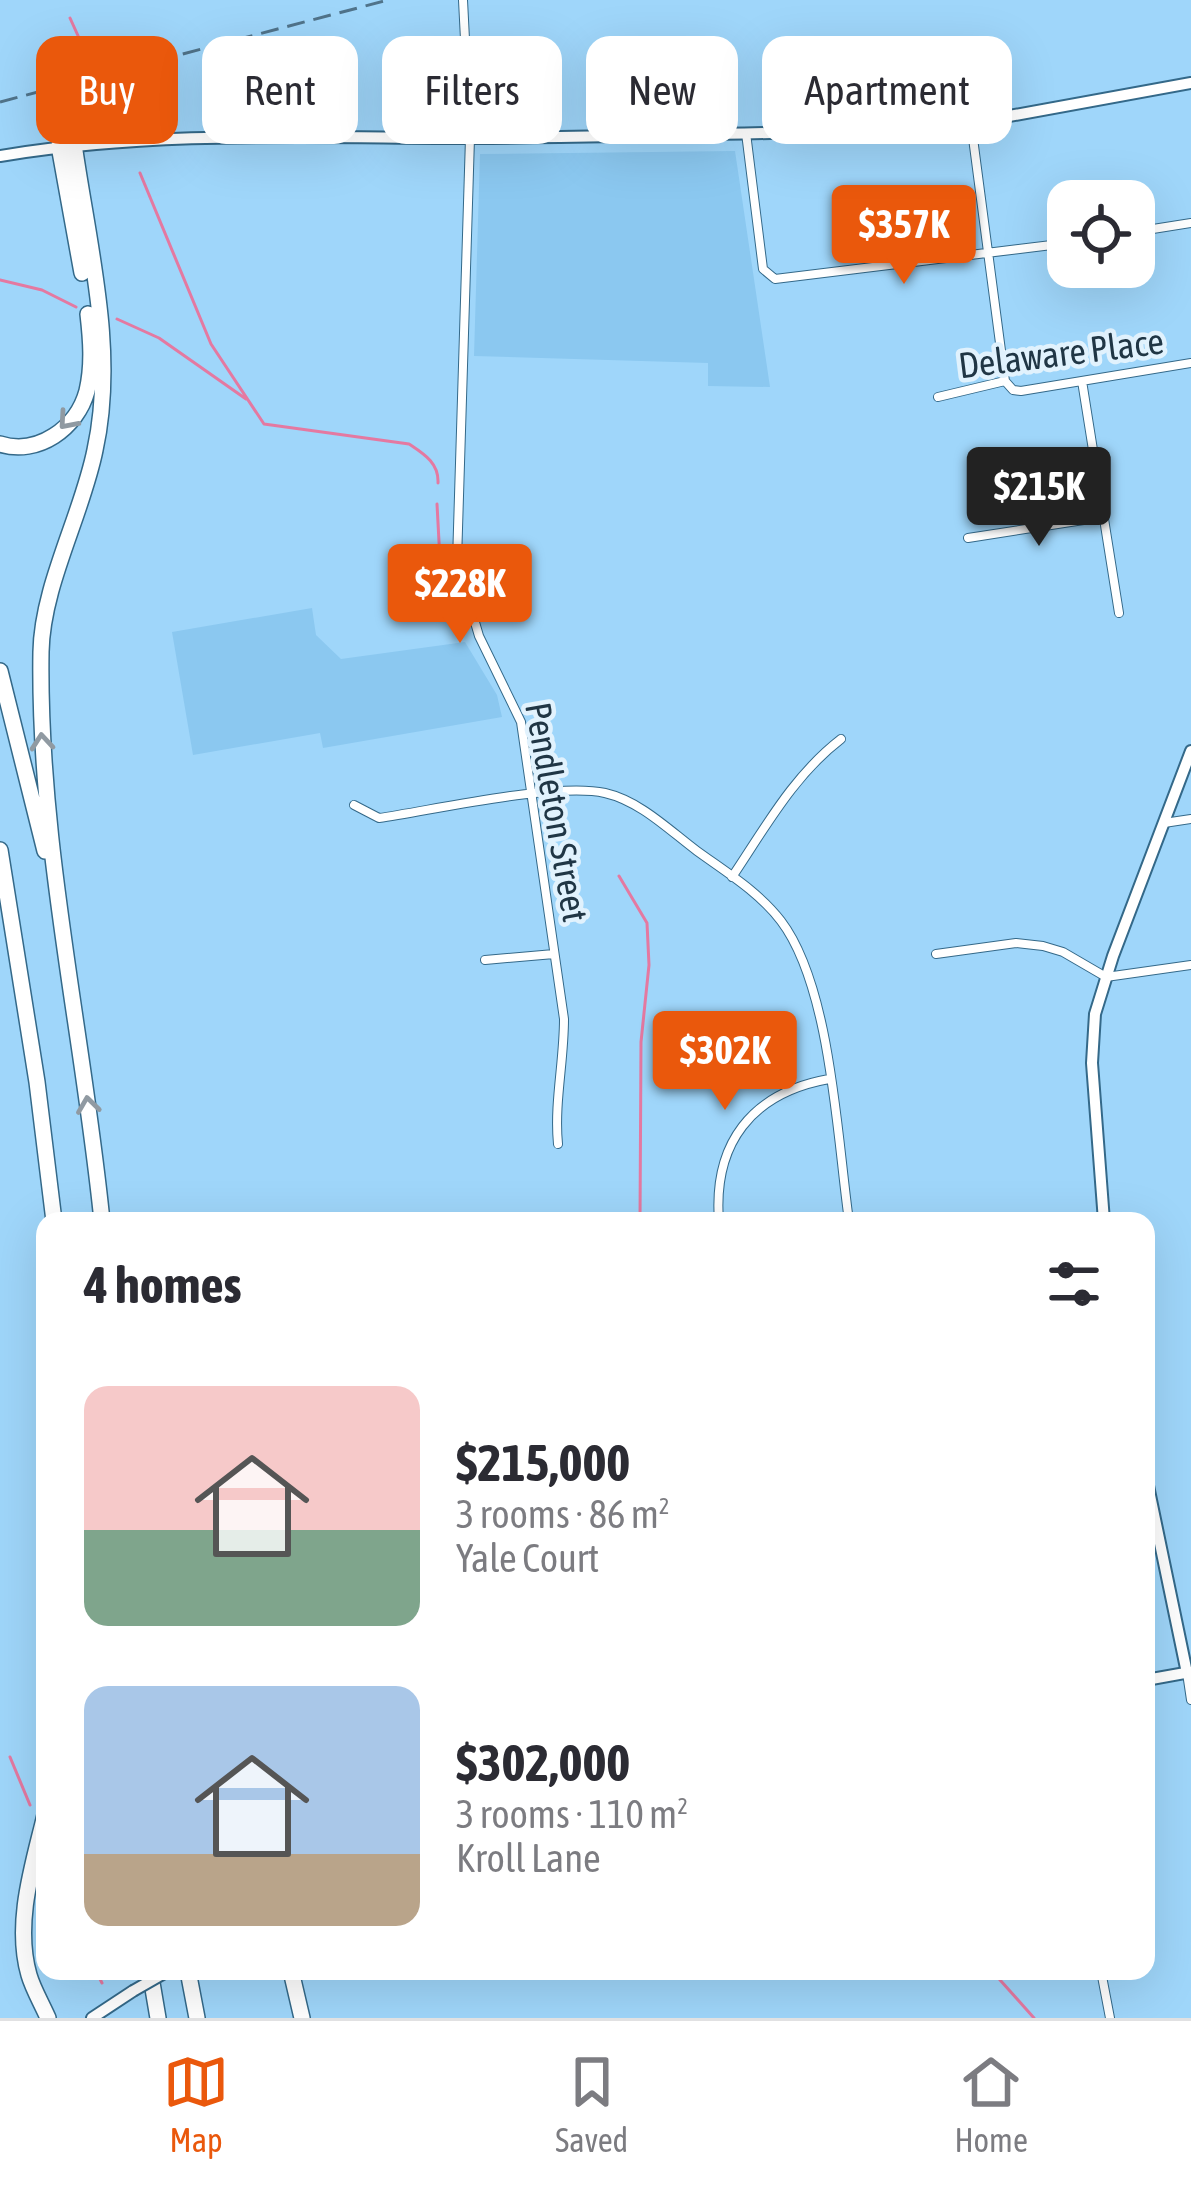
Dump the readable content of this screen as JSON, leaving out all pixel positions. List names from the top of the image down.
{
  "streets": {
    "street": ["Delaware Place", "Pendleton Street"]
  },
  "page": {
    "chip": [
      "Buy",
      "Rent",
      "Filters",
      "New",
      "Apartment"
    ],
    "price": [
      "$357K",
      "$215K",
      "$228K",
      "$302K"
    ],
    "heading": "4 homes",
    "list": [
      {
        "name": "$215,000",
        "note": "3 rooms · 86 m² · Yale Court"
      },
      {
        "name": "$302,000",
        "note": "3 rooms · 110 m² · Kroll Lane"
      }
    ],
    "tabs": ["Map", "Saved", "Home"]
  }
}
